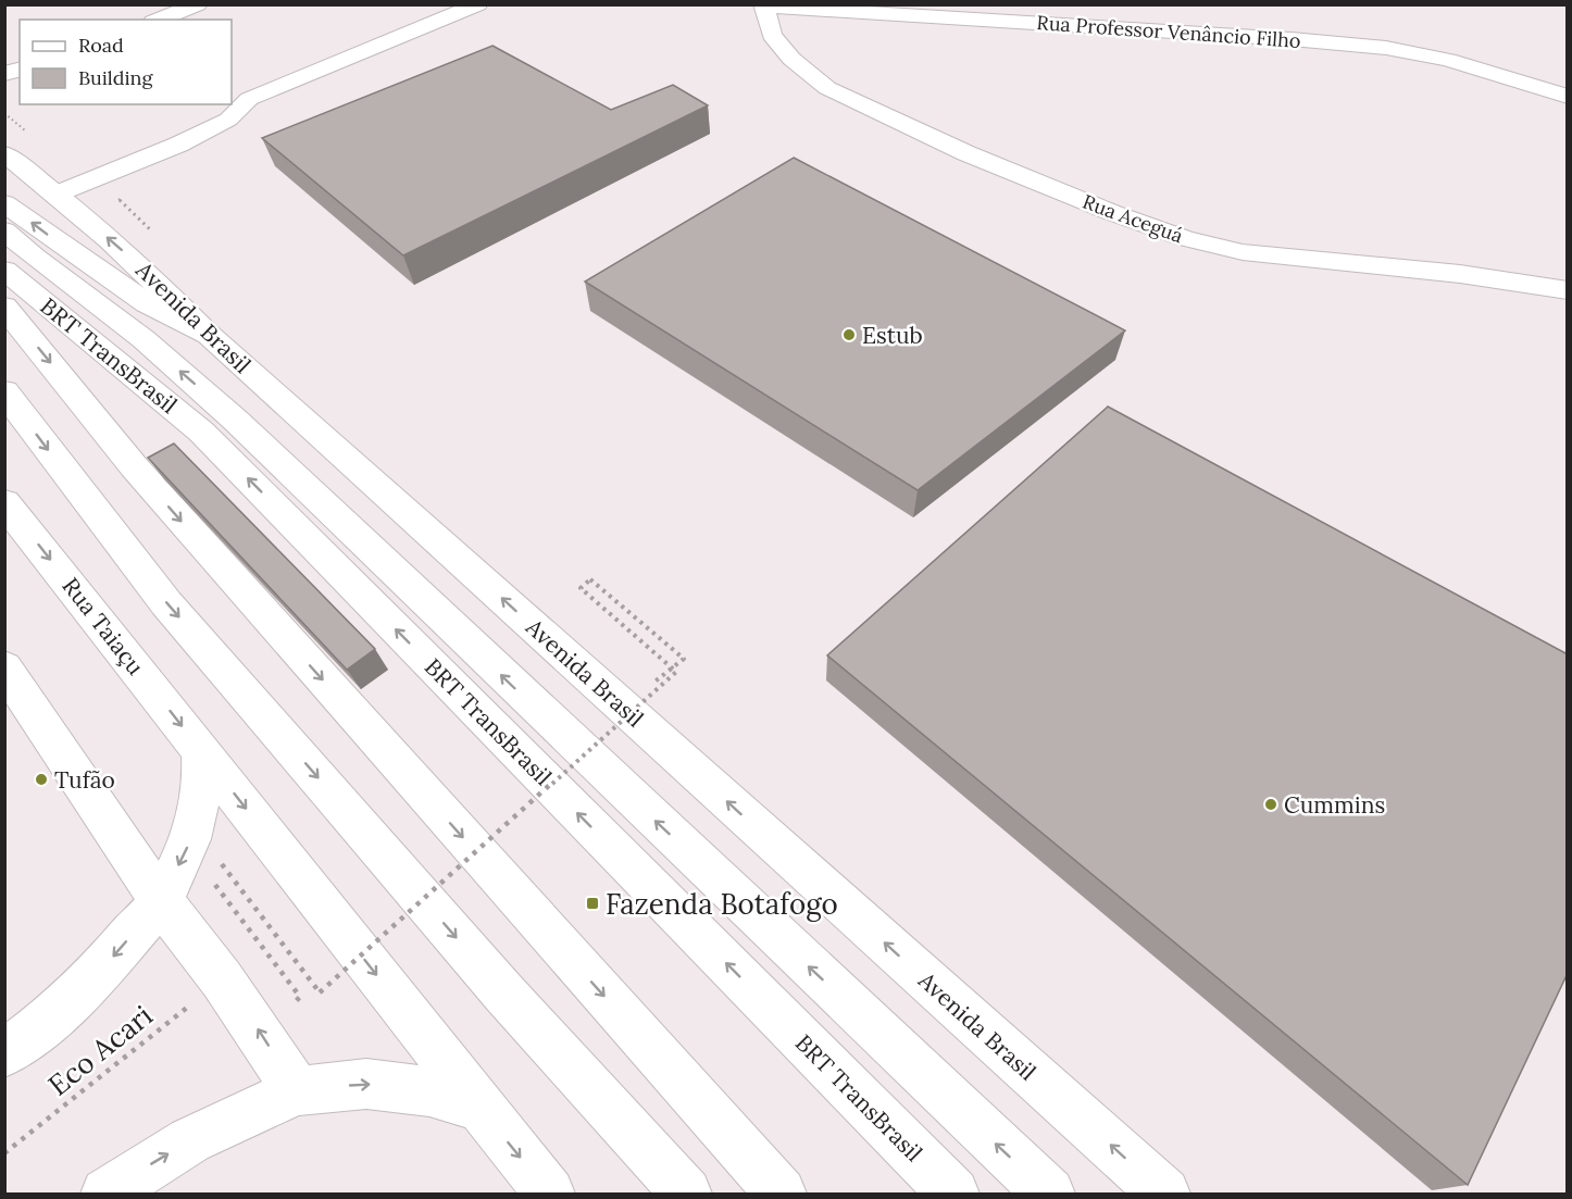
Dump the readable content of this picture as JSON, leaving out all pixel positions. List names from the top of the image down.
{
  "streets": {
    "main road": [
      "Rua Professor Venâncio Filho",
      "Rua Aceguá",
      "Avenida Brasil",
      "BRT TransBrasil",
      "Rua Taiaçu"
    ],
    "path": ["Eco Acari"]
  },
  "crossings": [
    ["Rua Professor Venâncio Filho", "Rua Aceguá"]
  ],
  "places": {
    "other": ["Estub", "Tufão", "Cummins"],
    "transit": ["Fazenda Botafogo"]
  },
  "legend": ["Road", "Building"]
}
